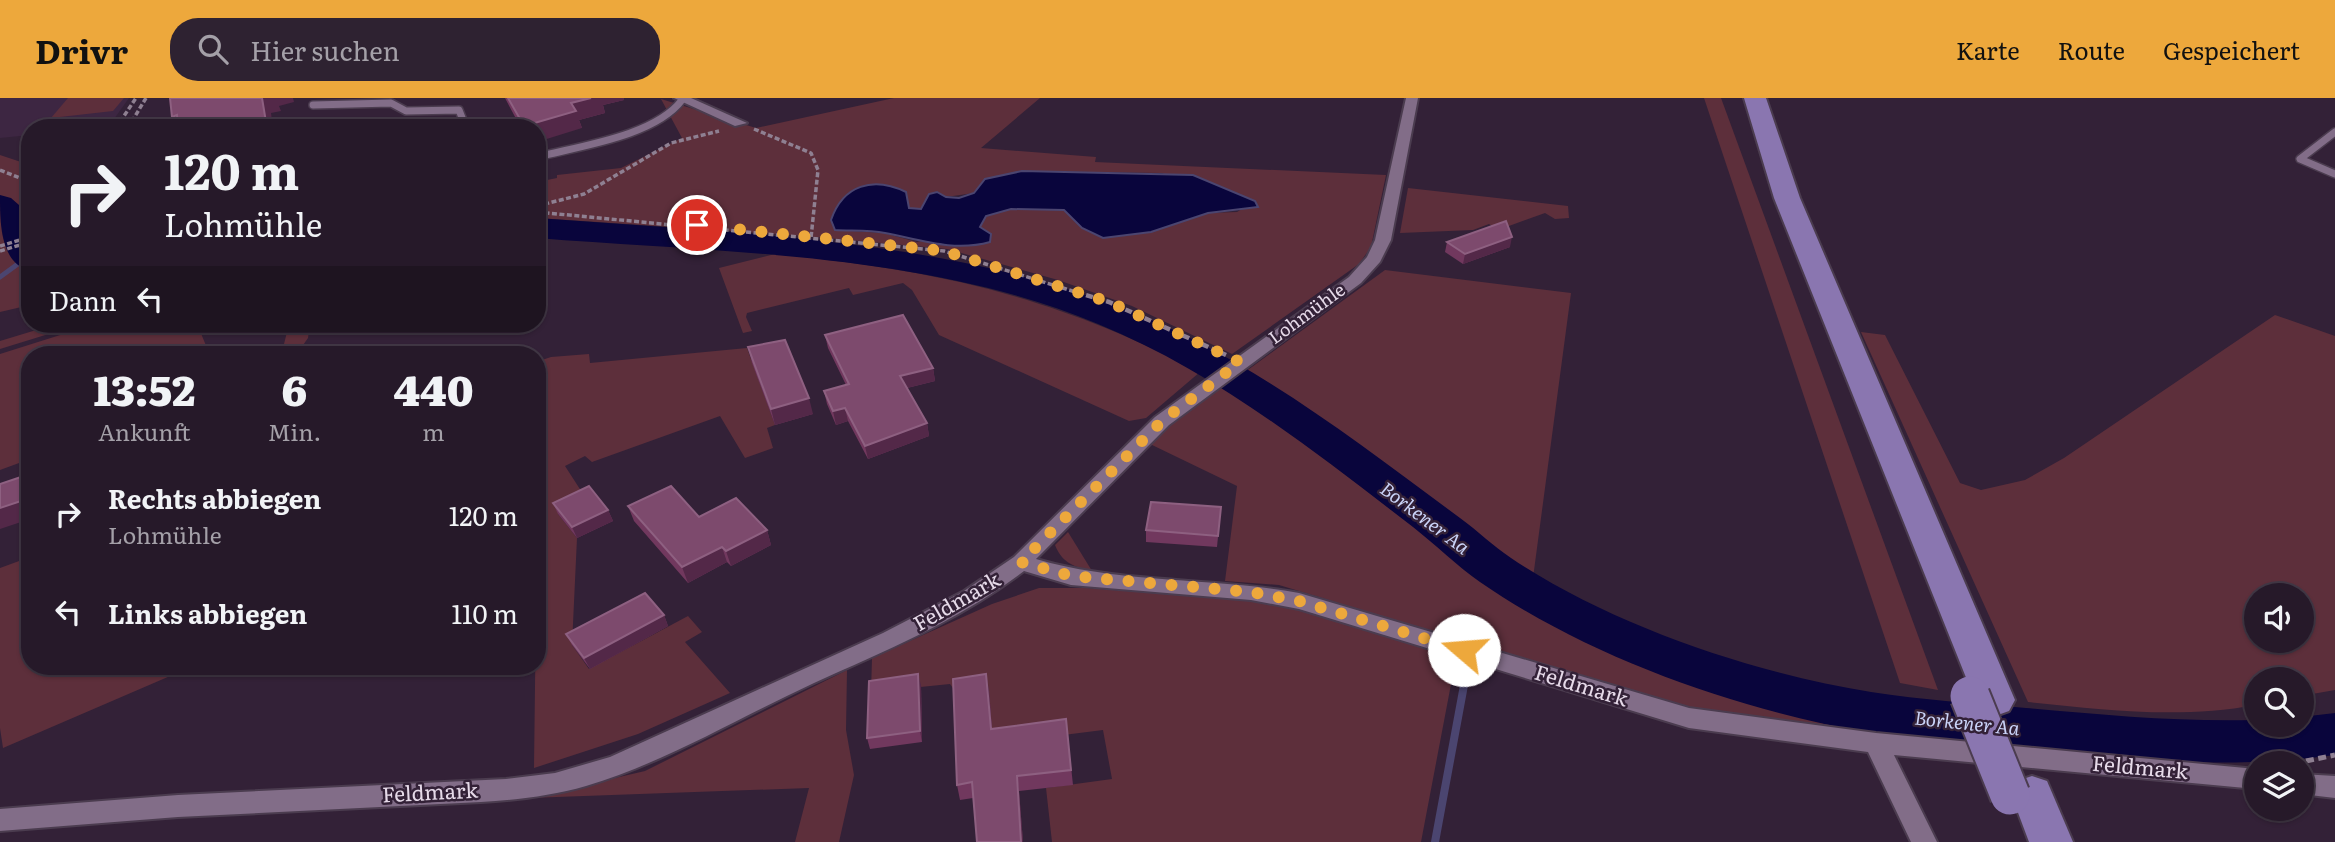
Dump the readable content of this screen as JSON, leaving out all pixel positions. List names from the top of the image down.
{
  "streets": {
    "street": ["Lohmühle", "Feldmark"]
  },
  "crossings": [
    ["Lohmühle", "Feldmark"]
  ],
  "water": ["Borkener Aa"],
  "page": {
    "header": "Drivr",
    "search": "Hier suchen",
    "nav": ["Karte", "Route", "Gespeichert"],
    "turn": ["120 m", "Lohmühle"],
    "then": "Dann",
    "eta": [
      "13:52",
      "Ankunft",
      "6",
      "Min.",
      "440",
      "m"
    ],
    "list": [
      {
        "name": "Rechts abbiegen",
        "note": "Lohmühle",
        "value": "120 m"
      },
      {
        "name": "Links abbiegen",
        "value": "110 m"
      }
    ]
  }
}
